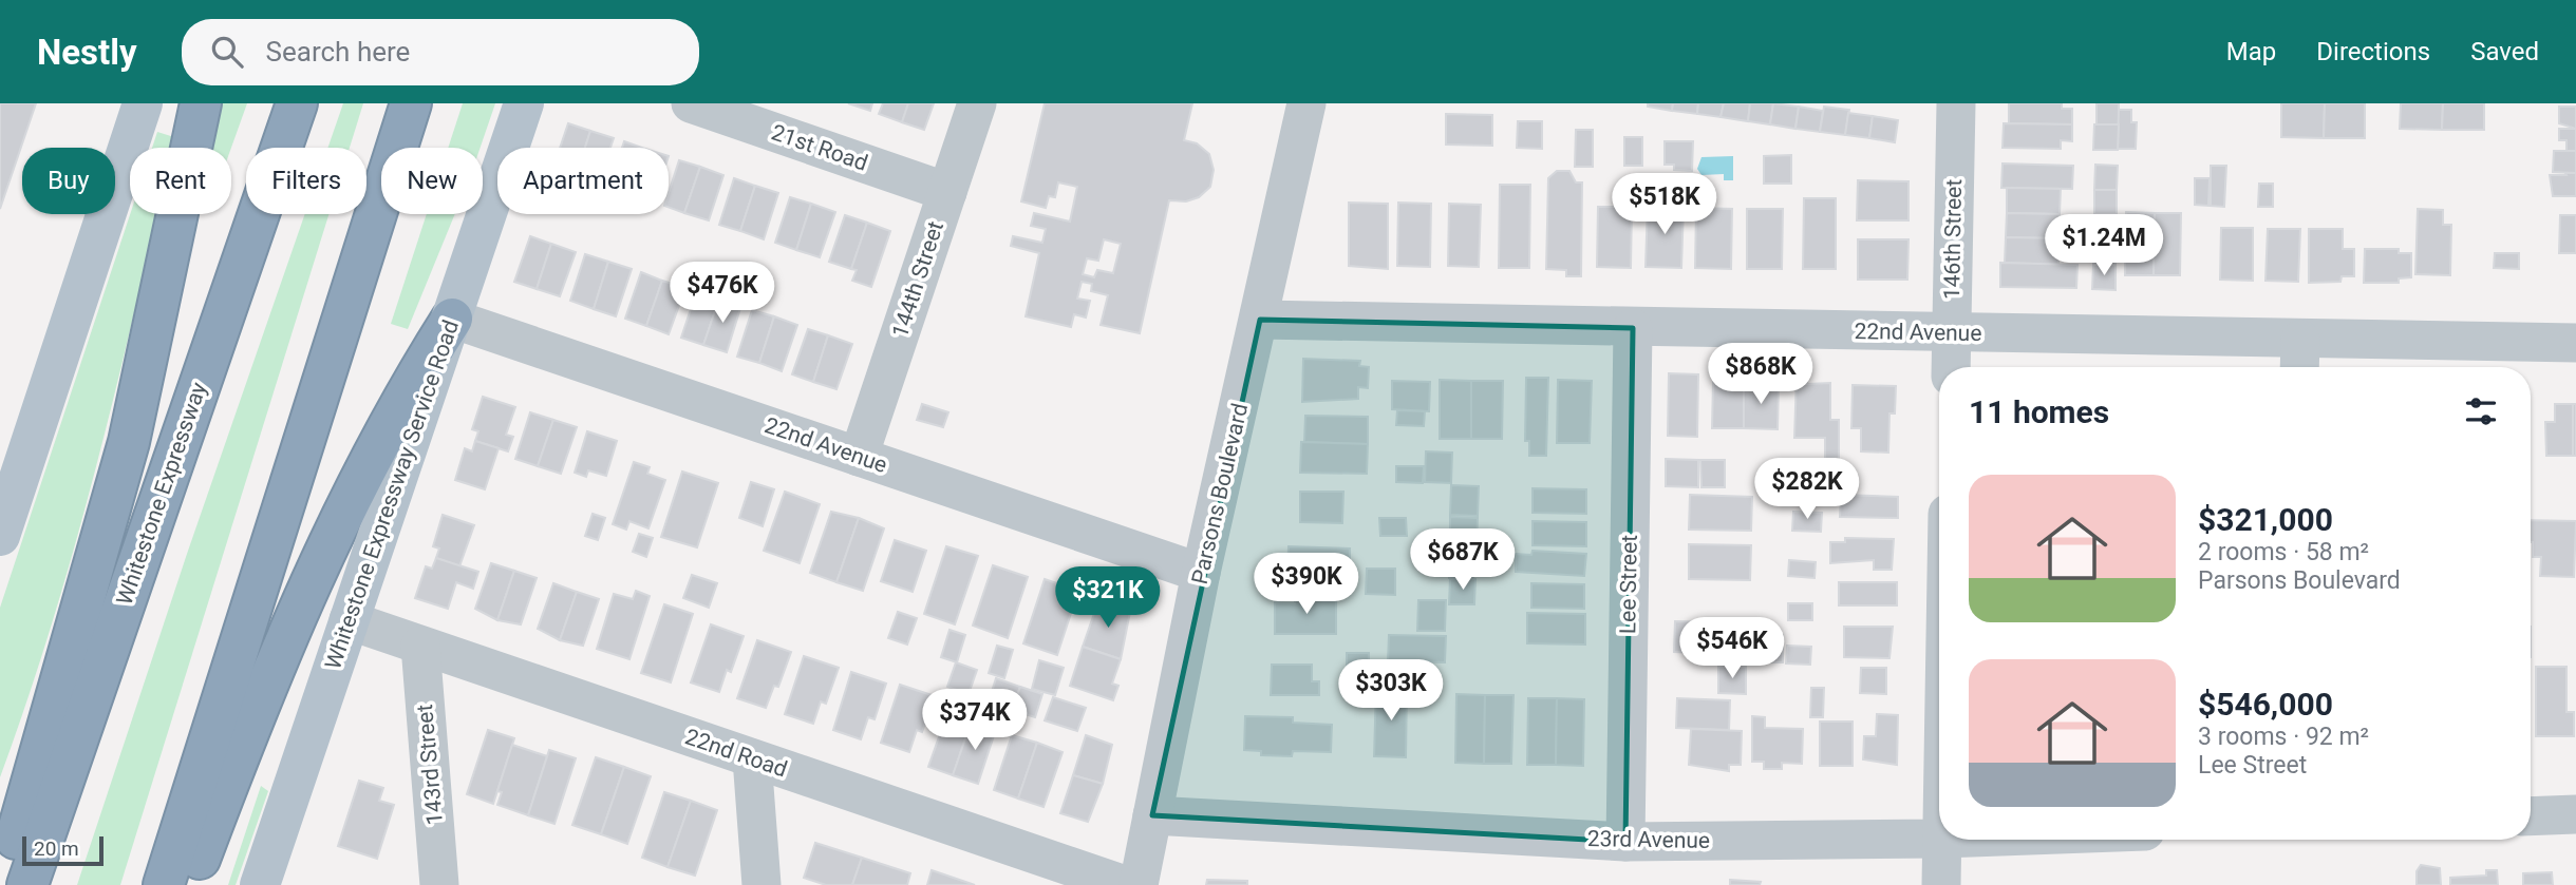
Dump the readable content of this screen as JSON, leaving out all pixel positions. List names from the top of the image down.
{
  "streets": {
    "highway": ["Whitestone Expressway"],
    "main road": ["Whitestone Expressway Service Road"],
    "street": [
      "21st Road",
      "146th Street",
      "144th Street",
      "22nd Avenue",
      "Parsons Boulevard",
      "Lee Street",
      "22nd Road",
      "143rd Street",
      "23rd Avenue"
    ]
  },
  "crossings": [
    ["21st Road", "144th Street"],
    ["146th Street", "22nd Avenue"],
    ["144th Street", "22nd Avenue"],
    ["22nd Avenue", "Parsons Boulevard"],
    ["22nd Avenue", "Whitestone Expressway Service Road"],
    ["22nd Avenue", "Lee Street"],
    ["Parsons Boulevard", "23rd Avenue"],
    ["Whitestone Expressway Service Road", "22nd Road"],
    ["Lee Street", "23rd Avenue"],
    ["22nd Road", "143rd Street"]
  ],
  "scale_bar": "20 m",
  "page": {
    "header": "Nestly",
    "search": "Search here",
    "nav": ["Map", "Directions", "Saved"],
    "chip": [
      "Buy",
      "Rent",
      "Filters",
      "New",
      "Apartment"
    ],
    "price": [
      "$518K",
      "$1.24M",
      "$476K",
      "$868K",
      "$282K",
      "$687K",
      "$390K",
      "$321K",
      "$546K",
      "$303K",
      "$374K"
    ],
    "heading": "11 homes",
    "list": [
      {
        "name": "$321,000",
        "note": "2 rooms · 58 m² · Parsons Boulevard"
      },
      {
        "name": "$546,000",
        "note": "3 rooms · 92 m² · Lee Street"
      }
    ],
    "scale": "20 m"
  }
}
